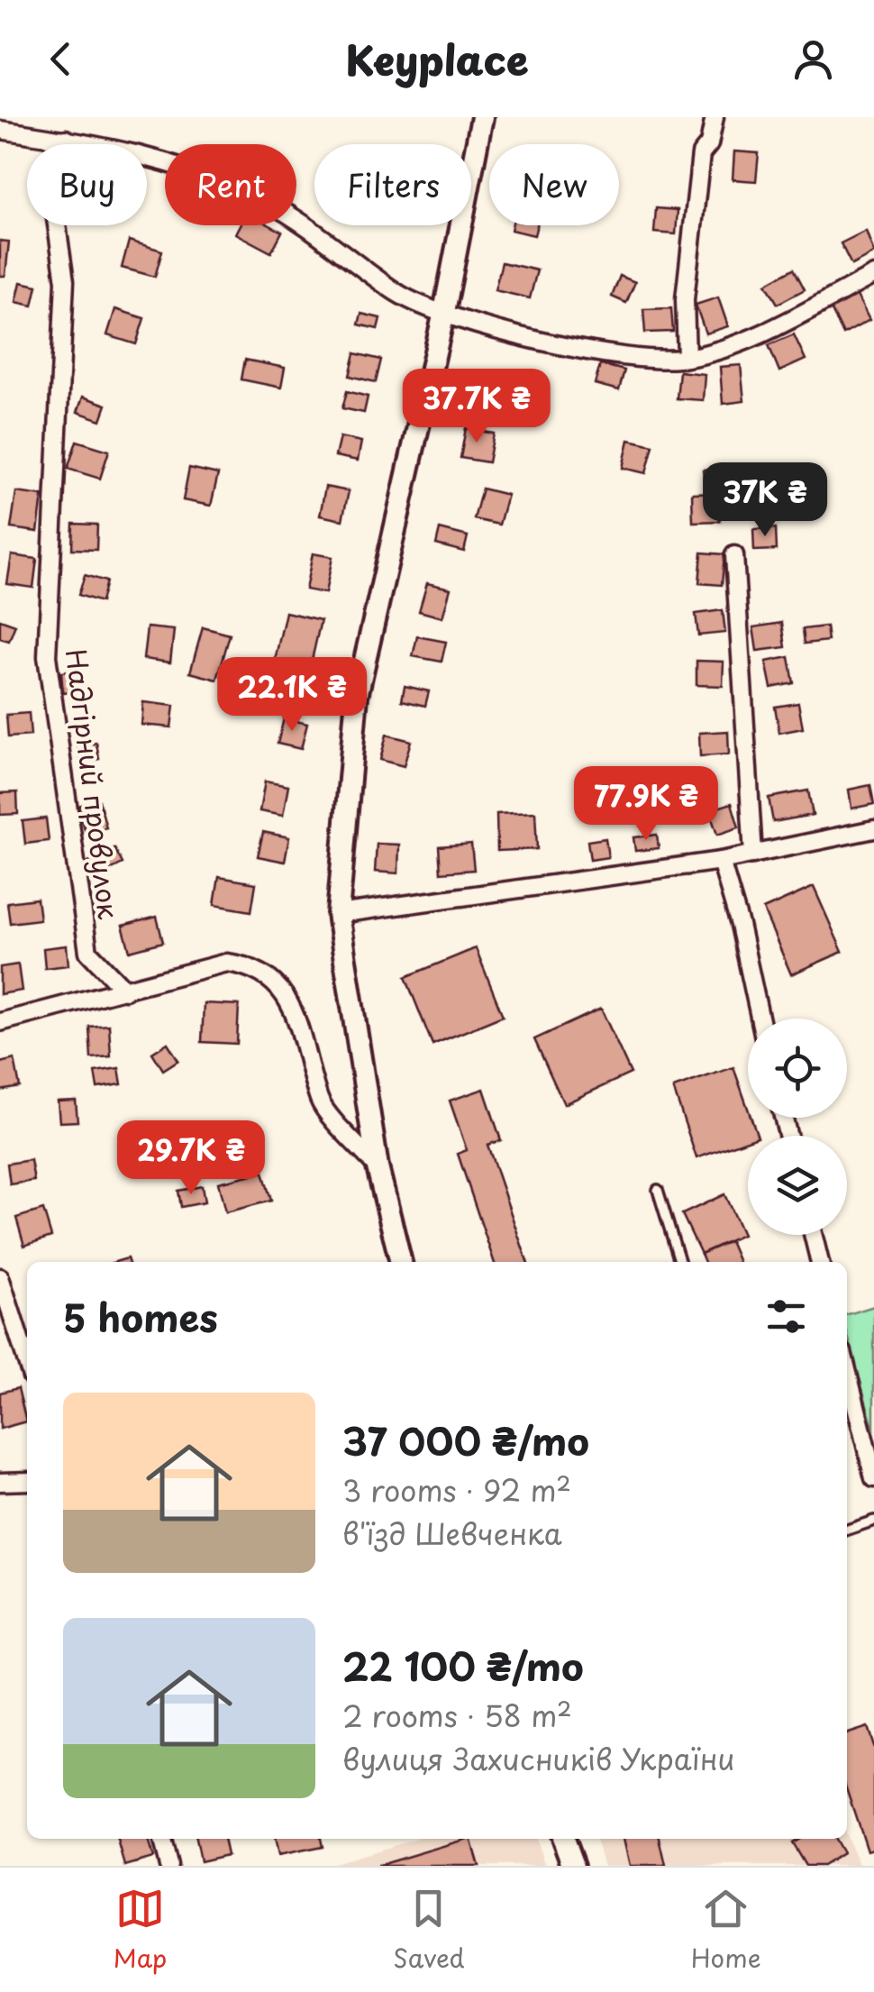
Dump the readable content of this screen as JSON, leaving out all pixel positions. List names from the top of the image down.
{
  "streets": {
    "street": ["Надгірний провулок"]
  },
  "page": {
    "header": "Keyplace",
    "chip": [
      "Buy",
      "Rent",
      "Filters",
      "New"
    ],
    "price": [
      "37.7K ₴",
      "37K ₴",
      "22.1K ₴",
      "77.9K ₴",
      "29.7K ₴"
    ],
    "heading": "5 homes",
    "list": [
      {
        "name": "37 000 ₴/mo",
        "note": "3 rooms · 92 m² · в'їзд Шевченка"
      },
      {
        "name": "22 100 ₴/mo",
        "note": "2 rooms · 58 m² · вулиця Захисників України"
      }
    ],
    "tabs": ["Map", "Saved", "Home"]
  }
}
